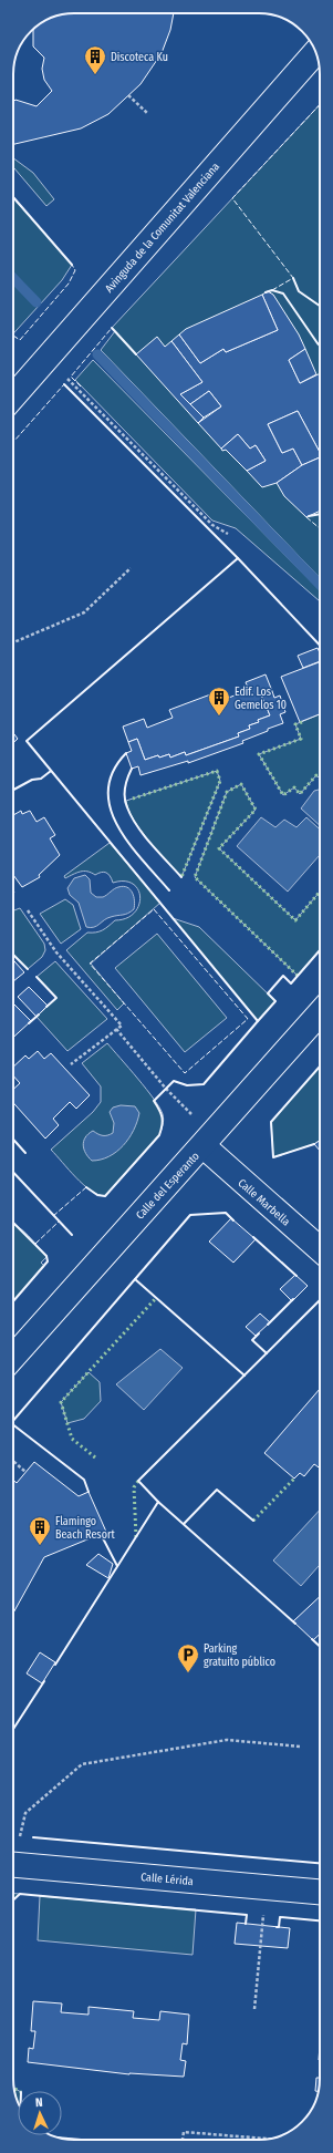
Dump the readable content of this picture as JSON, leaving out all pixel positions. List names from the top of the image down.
{
  "streets": {
    "street": [
      "Avinguda de la Comunitat Valenciana",
      "Calle del Esperanto",
      "Calle Marbella",
      "Calle Lérida"
    ]
  },
  "crossings": [
    ["Calle del Esperanto", "Calle Marbella"]
  ],
  "places": {
    "building": ["Discoteca Ku", "Edif. Los Gemelos 10", "Flamingo Beach Resort"],
    "parking": ["Parking gratuito público"]
  },
  "north": "top"
}
